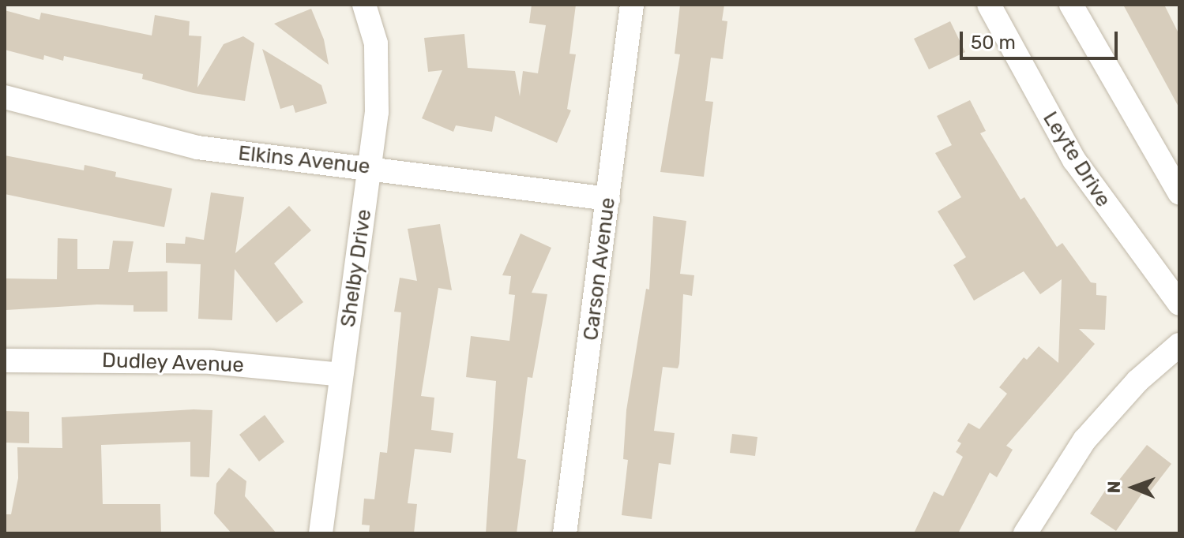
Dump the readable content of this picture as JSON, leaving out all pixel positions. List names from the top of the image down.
{
  "streets": {
    "street": [
      "Leyte Drive",
      "Elkins Avenue",
      "Shelby Drive",
      "Carson Avenue",
      "Dudley Avenue"
    ]
  },
  "crossings": [
    ["Elkins Avenue", "Shelby Drive"],
    ["Elkins Avenue", "Carson Avenue"],
    ["Shelby Drive", "Dudley Avenue"]
  ],
  "scale_bar": "50 m",
  "north": "left"
}
